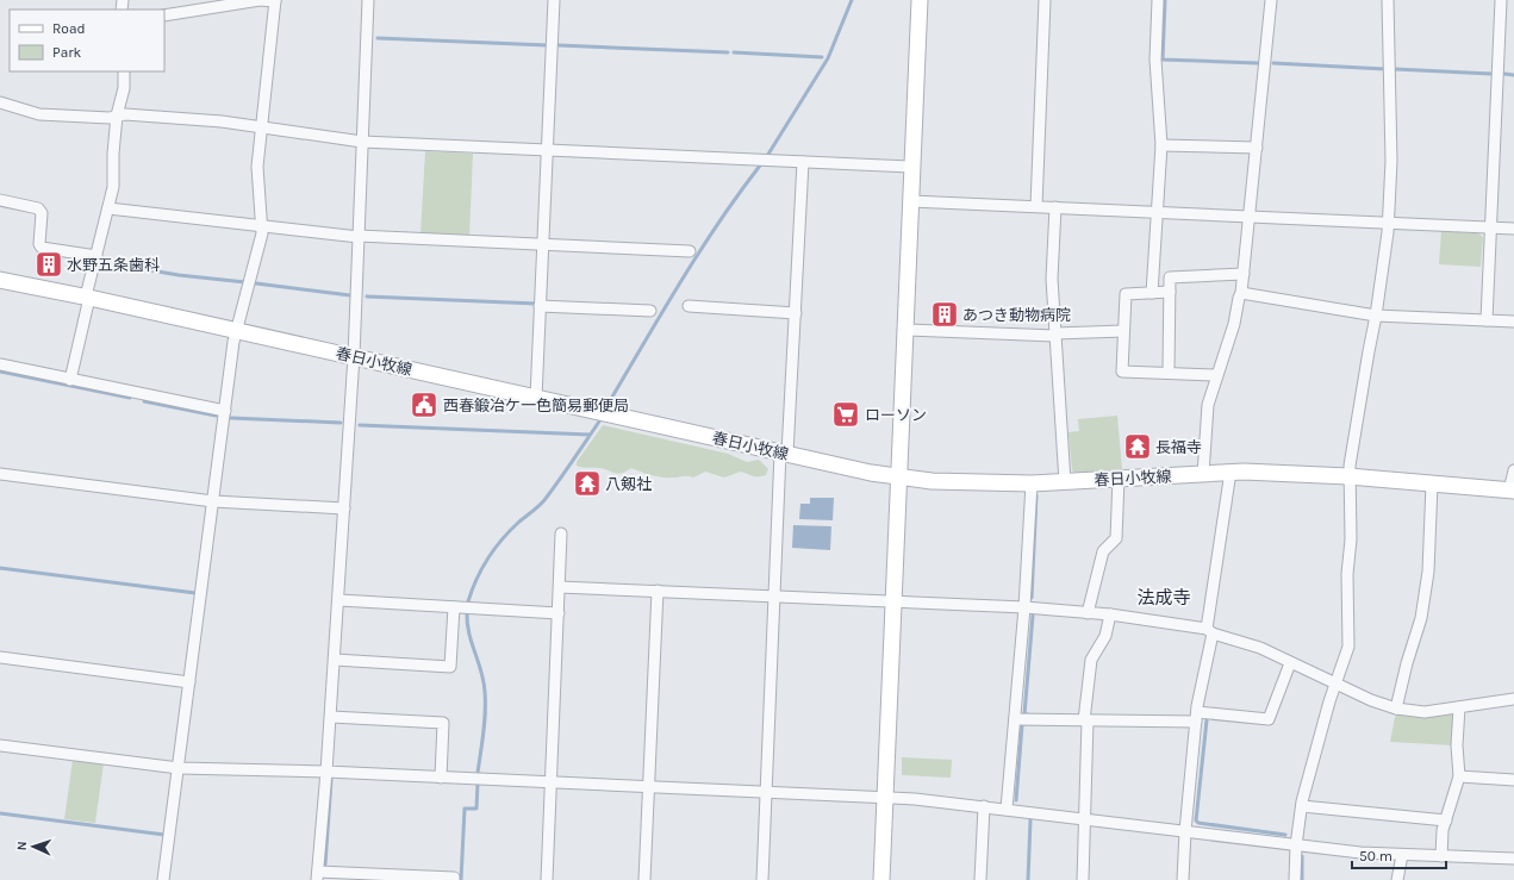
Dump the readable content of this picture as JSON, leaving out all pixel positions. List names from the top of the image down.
{
  "streets": {
    "main road": ["春日小牧線"]
  },
  "districts": ["法成寺"],
  "places": {
    "building": ["水野五条歯科", "あつき動物病院"],
    "public building": ["西春鍛冶ケ一色簡易郵便局"],
    "supermarket": ["ローソン"],
    "temple": ["長福寺", "八剱社"]
  },
  "legend": ["Road", "Park"],
  "scale_bar": "50 m",
  "north": "left"
}
